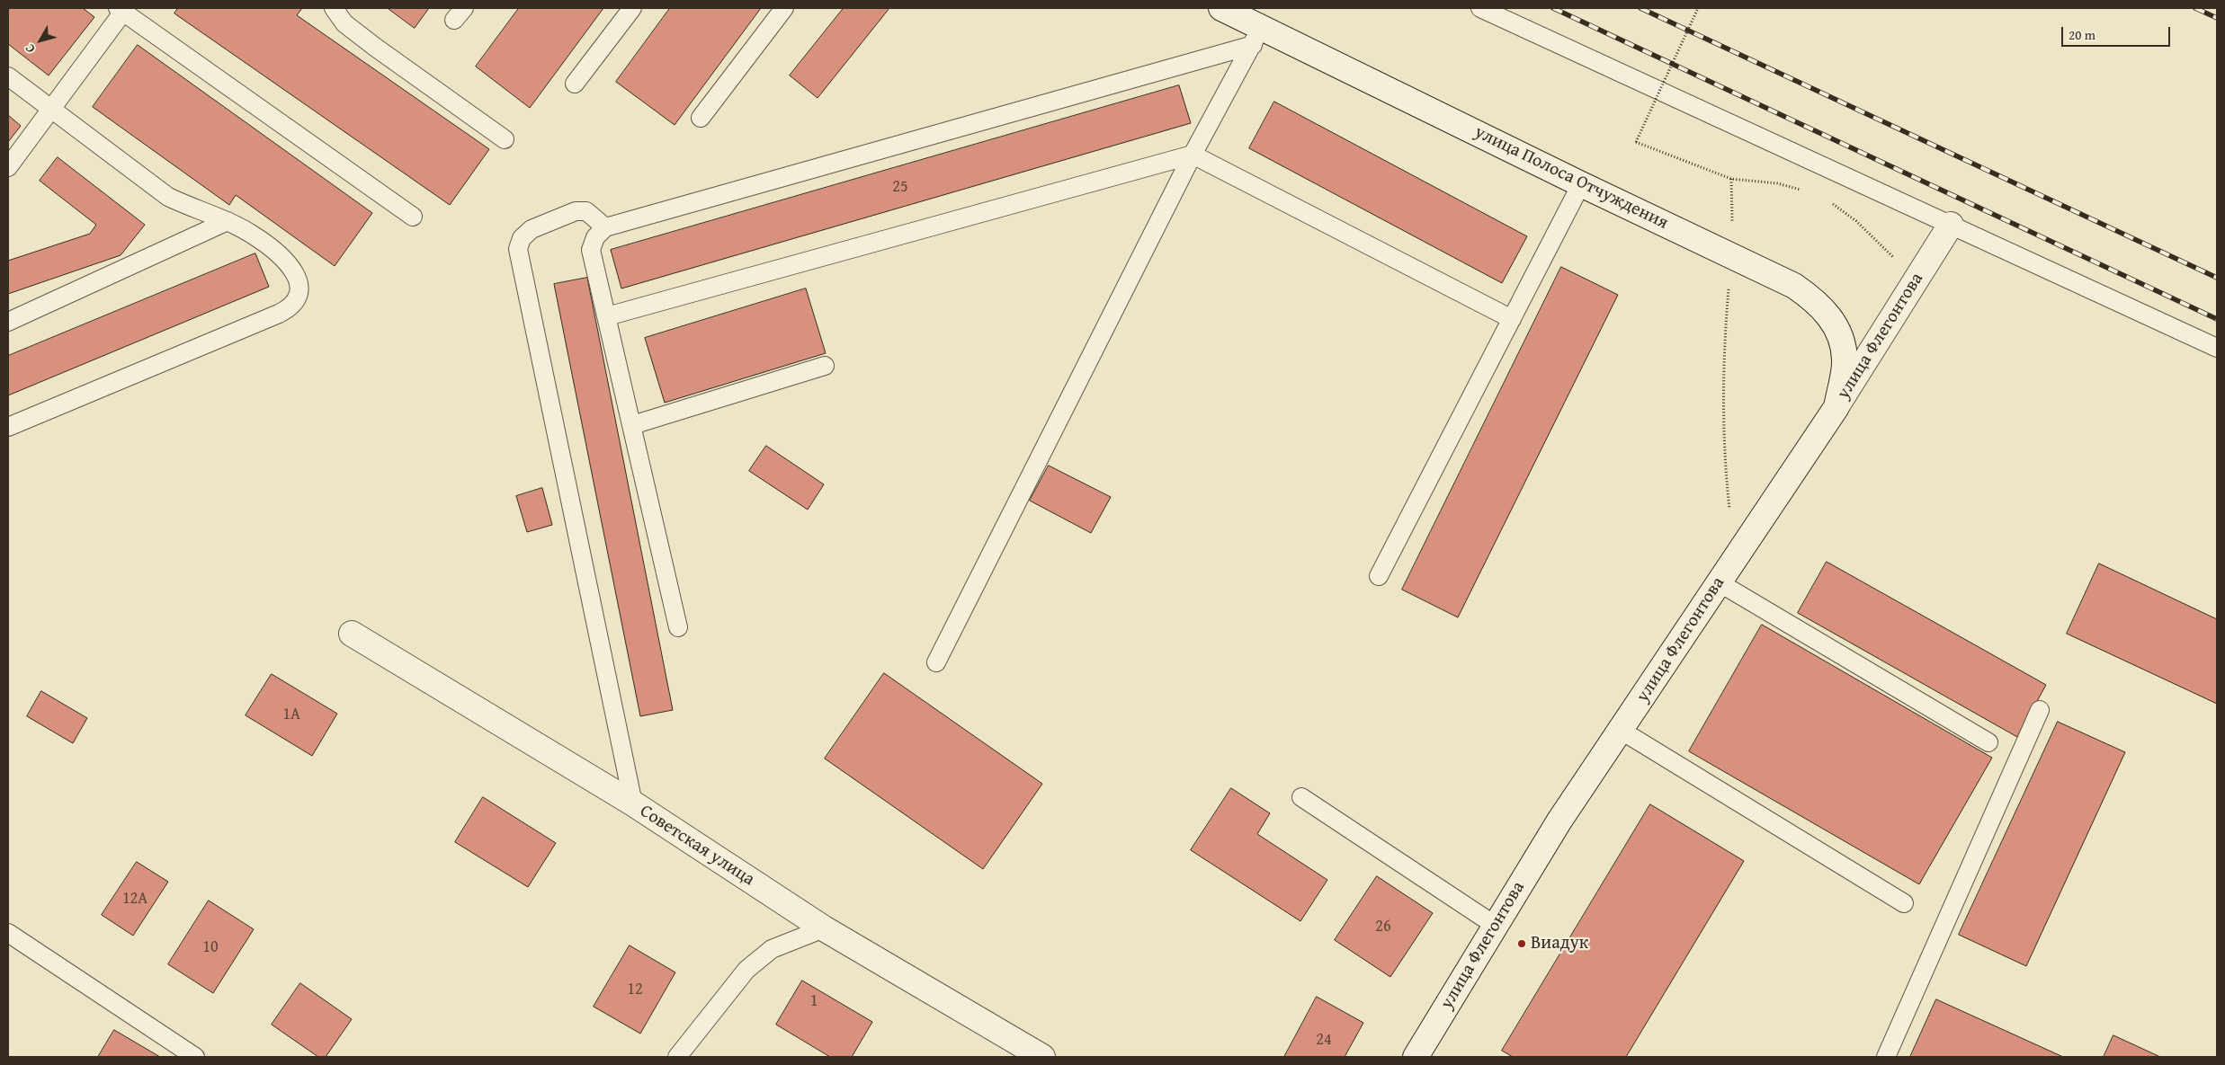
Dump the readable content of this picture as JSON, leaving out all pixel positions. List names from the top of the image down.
{
  "streets": {
    "main road": ["улица Полоса Отчуждения", "улица Флегонтова", "Советская улица"]
  },
  "crossings": [
    ["улица Полоса Отчуждения", "улица Флегонтова"]
  ],
  "places": ["Виадук"],
  "house_numbers": [
    "25",
    "1А",
    "12А",
    "26",
    "10",
    "12",
    "1",
    "24"
  ],
  "scale_bar": "20 m",
  "north": "bottom left"
}
